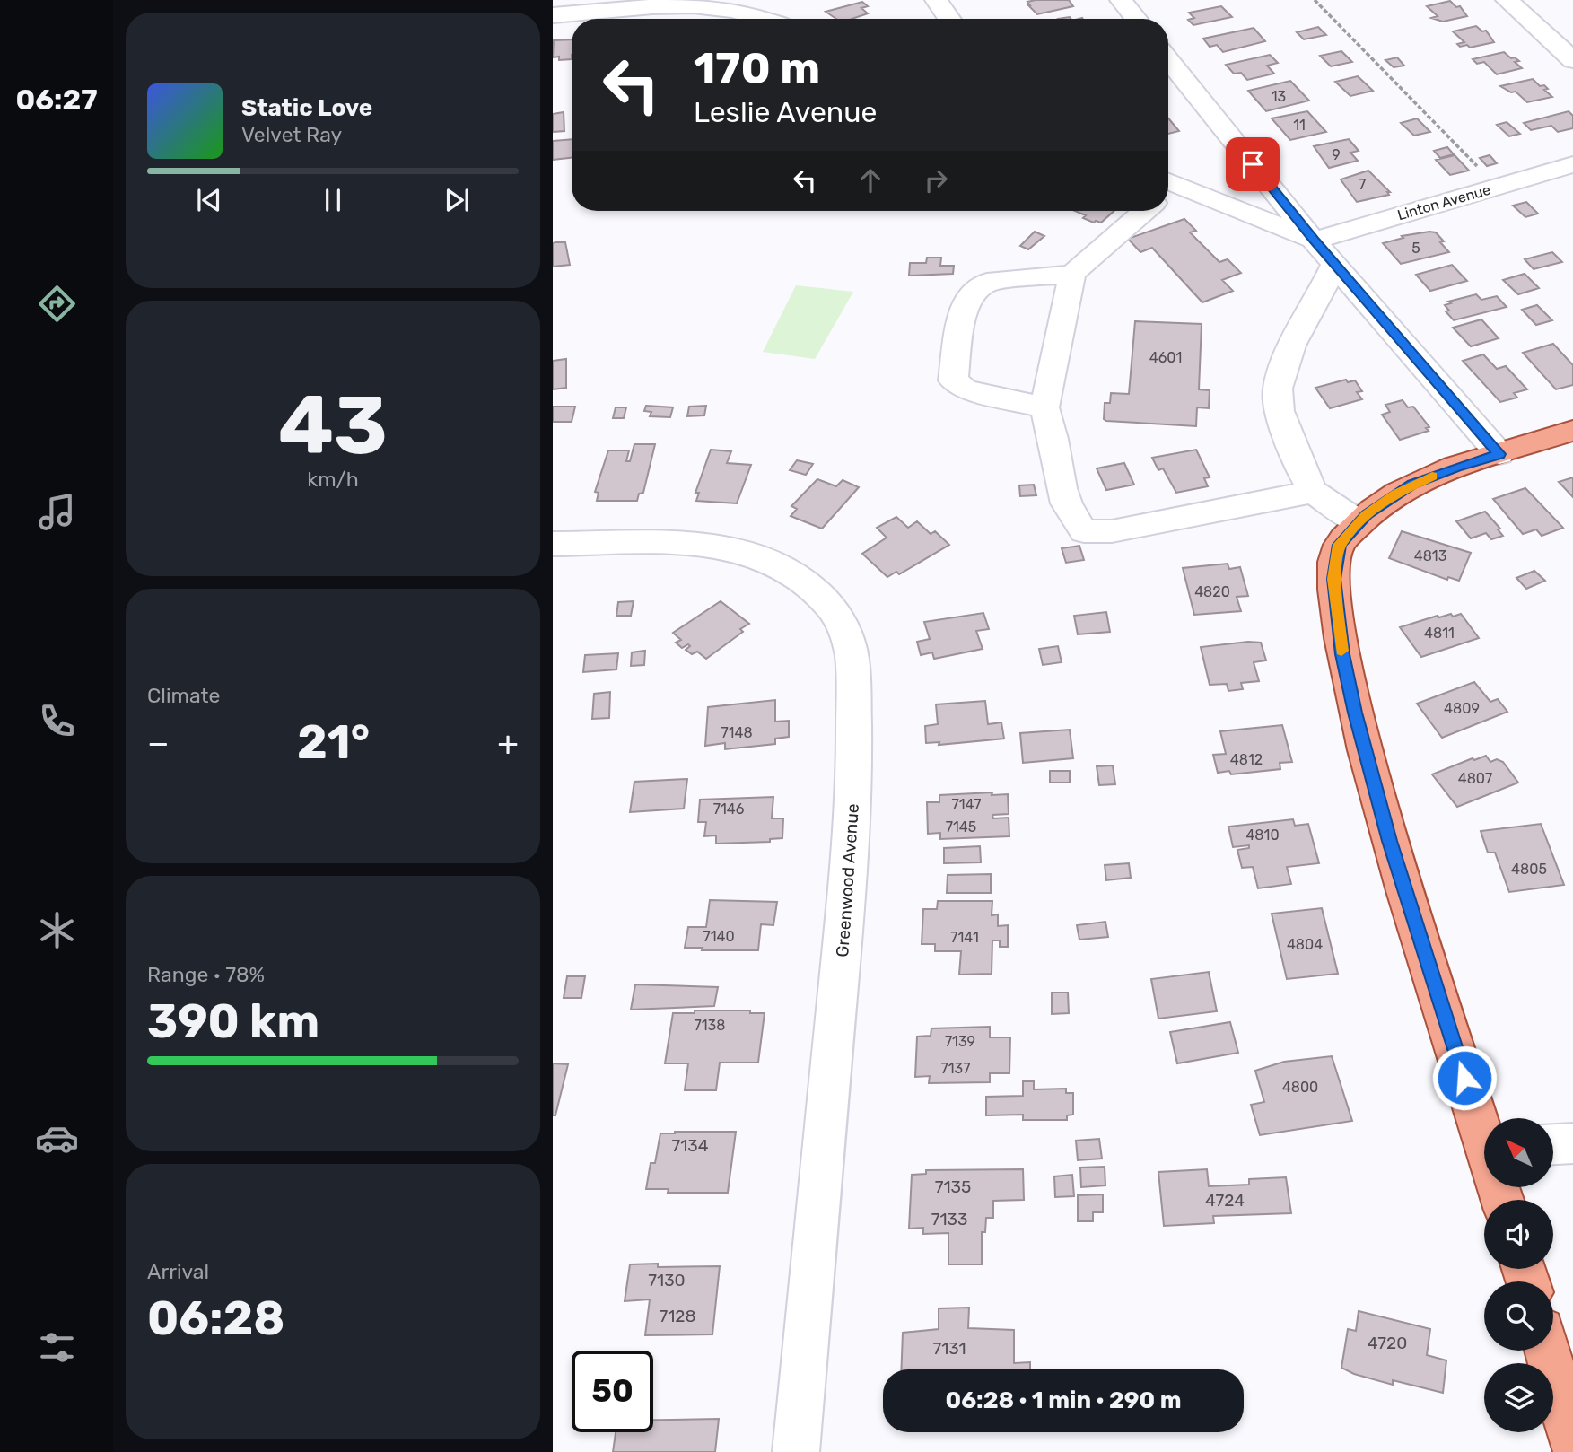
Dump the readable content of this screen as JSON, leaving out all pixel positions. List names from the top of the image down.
{
  "streets": {
    "street": ["Linton Avenue", "Greenwood Avenue"]
  },
  "house_numbers": [
    "13",
    "11",
    "9",
    "7",
    "5",
    "4601",
    "4813",
    "4820",
    "4811",
    "4809",
    "7148",
    "4812",
    "4807",
    "7147",
    "7146",
    "7145",
    "4810",
    "4805",
    "7140",
    "7141",
    "4804",
    "7138",
    "7139",
    "7137",
    "4800",
    "7134",
    "7135",
    "4724",
    "7133",
    "7130",
    "7128",
    "4720",
    "7131"
  ],
  "north": "top left",
  "page": {
    "tabs": "06:27",
    "turn": ["170 m", "Leslie Avenue"],
    "song": ["Static Love", "Velvet Ray"],
    "tile": [
      ["43", "km/h"],
      "Climate",
      ["Range · 78%", "390 km"],
      ["Arrival", "06:28"]
    ],
    "heat": ["−", "21°", "+"],
    "limit": "50",
    "trip": "06:28 · 1 min · 290 m"
  }
}
